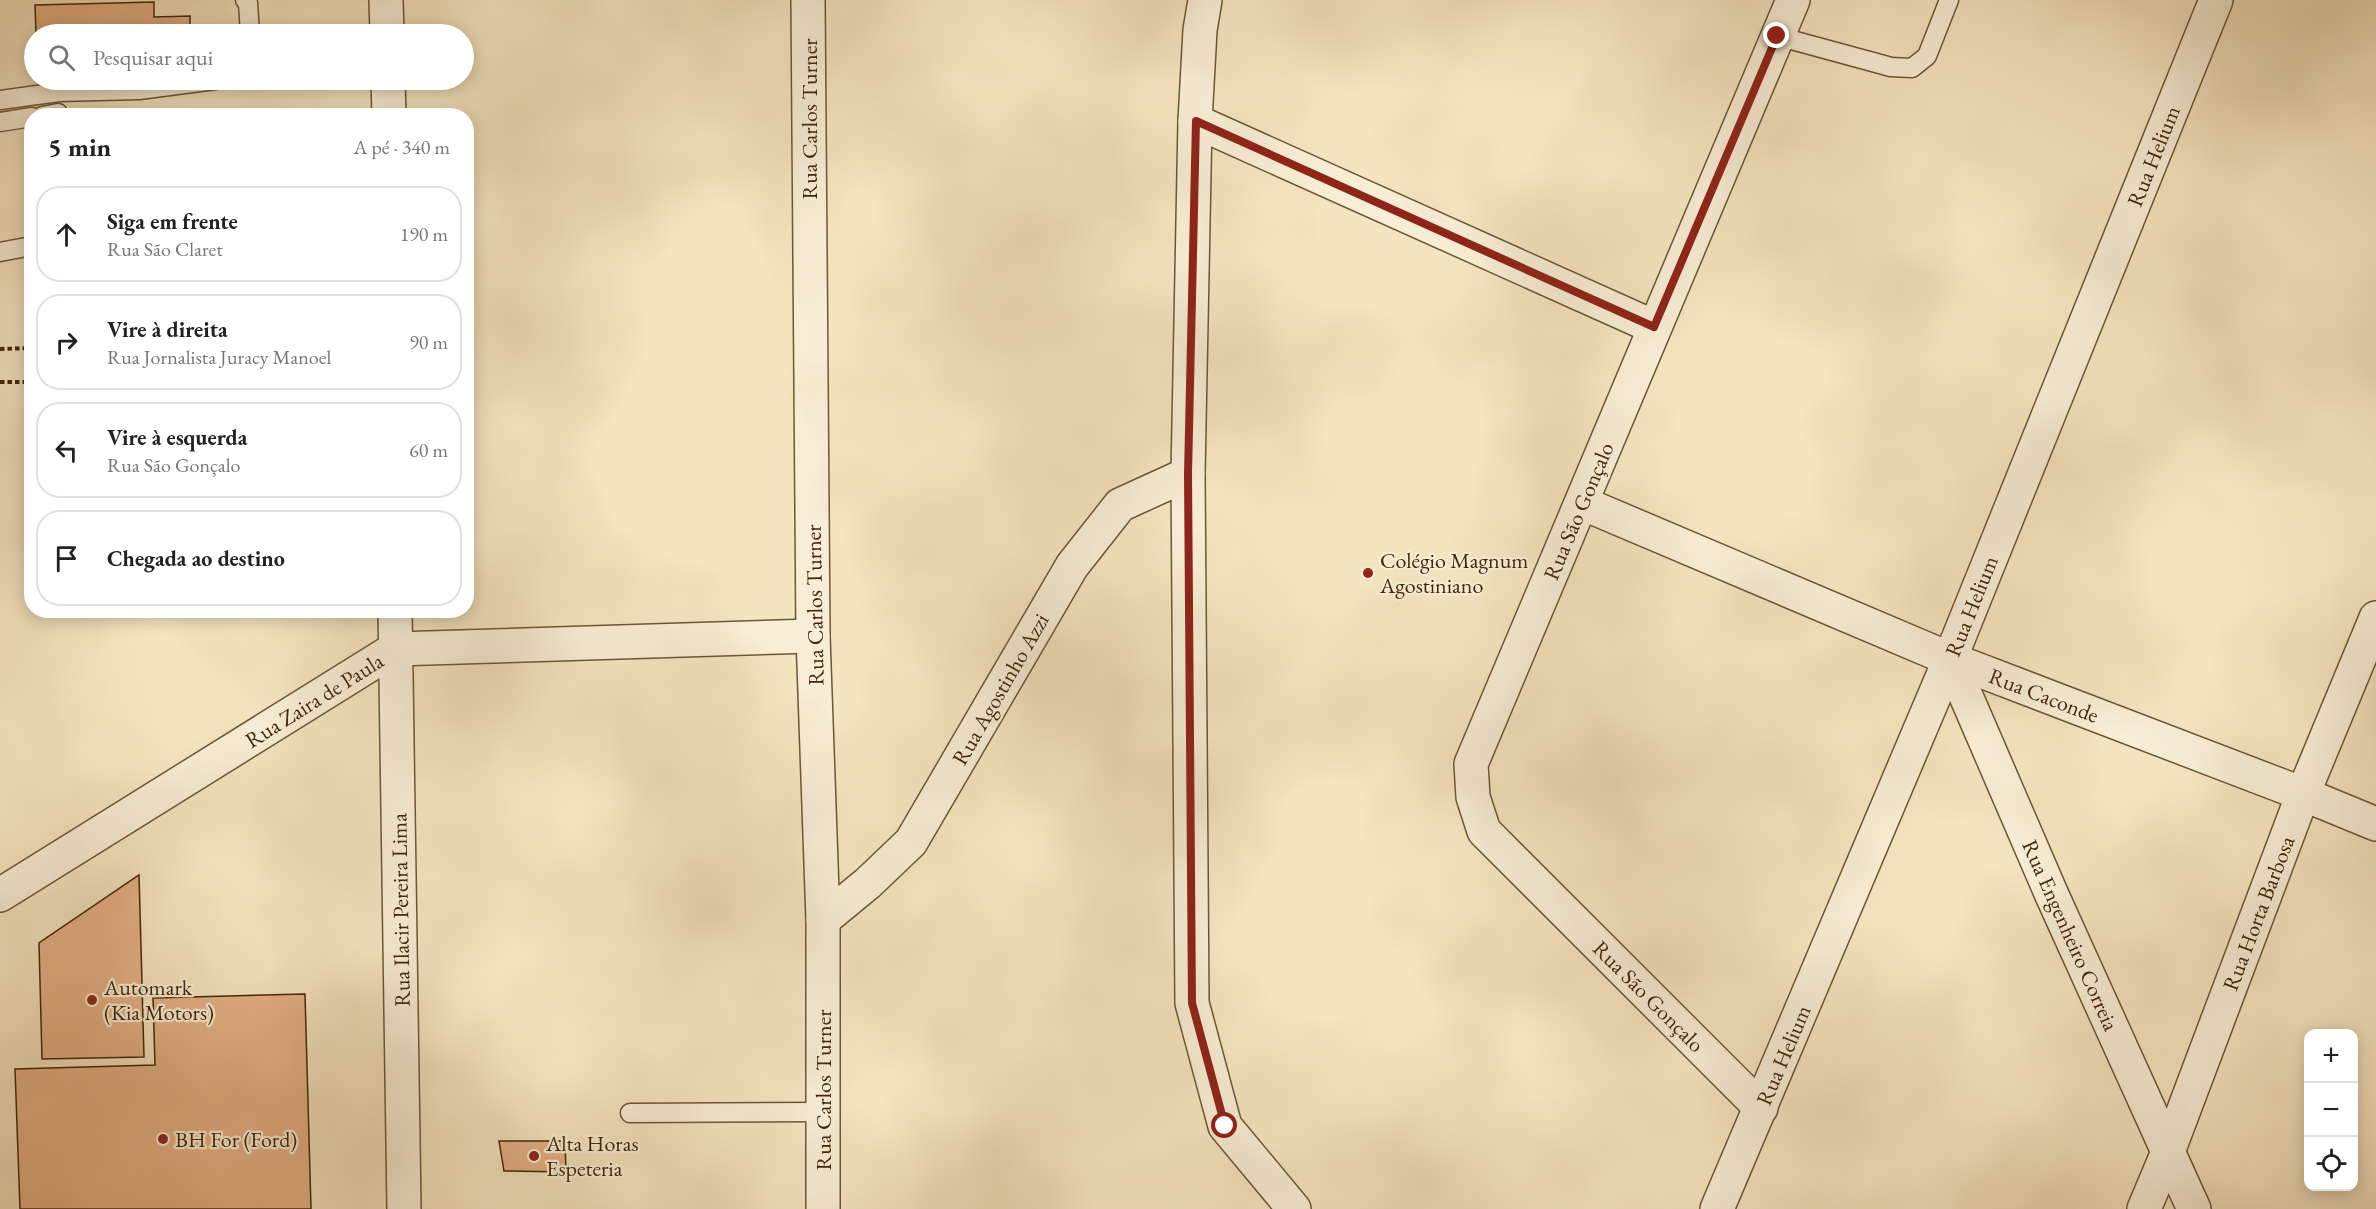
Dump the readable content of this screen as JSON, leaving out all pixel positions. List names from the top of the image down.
{
  "streets": {
    "street": [
      "Rua Carlos Turner",
      "Rua Helium",
      "Rua São Gonçalo",
      "Rua Agostinho Azzi",
      "Rua Caconde",
      "Rua Zaira de Paula",
      "Rua Ilacir Pereira Lima",
      "Rua Horta Barbosa",
      "Rua Engenheiro Correia"
    ]
  },
  "crossings": [
    ["Rua Carlos Turner", "Rua Agostinho Azzi"],
    ["Rua Carlos Turner", "Rua Zaira de Paula"],
    ["Rua Helium", "Rua São Gonçalo"],
    ["Rua Helium", "Rua Caconde"],
    ["Rua Helium", "Rua Engenheiro Correia"],
    ["Rua São Gonçalo", "Rua Caconde"],
    ["Rua Caconde", "Rua Horta Barbosa"],
    ["Rua Caconde", "Rua Engenheiro Correia"],
    ["Rua Zaira de Paula", "Rua Ilacir Pereira Lima"],
    ["Rua Horta Barbosa", "Rua Engenheiro Correia"]
  ],
  "places": [
    "Colégio Magnum Agostiniano",
    "Automark (Kia Motors)",
    "BH For (Ford)",
    "Alta Horas Espeteria"
  ],
  "page": {
    "search": "Pesquisar aqui",
    "heading": ["5 min", "A pé · 340 m"],
    "list": [
      ["Siga em frente", "Rua São Claret", "190 m"],
      ["Vire à direita", "Rua Jornalista Juracy Manoel", "90 m"],
      ["Vire à esquerda", "Rua São Gonçalo", "60 m"],
      "Chegada ao destino"
    ],
    "map_buttons": ["+", "−"]
  }
}
